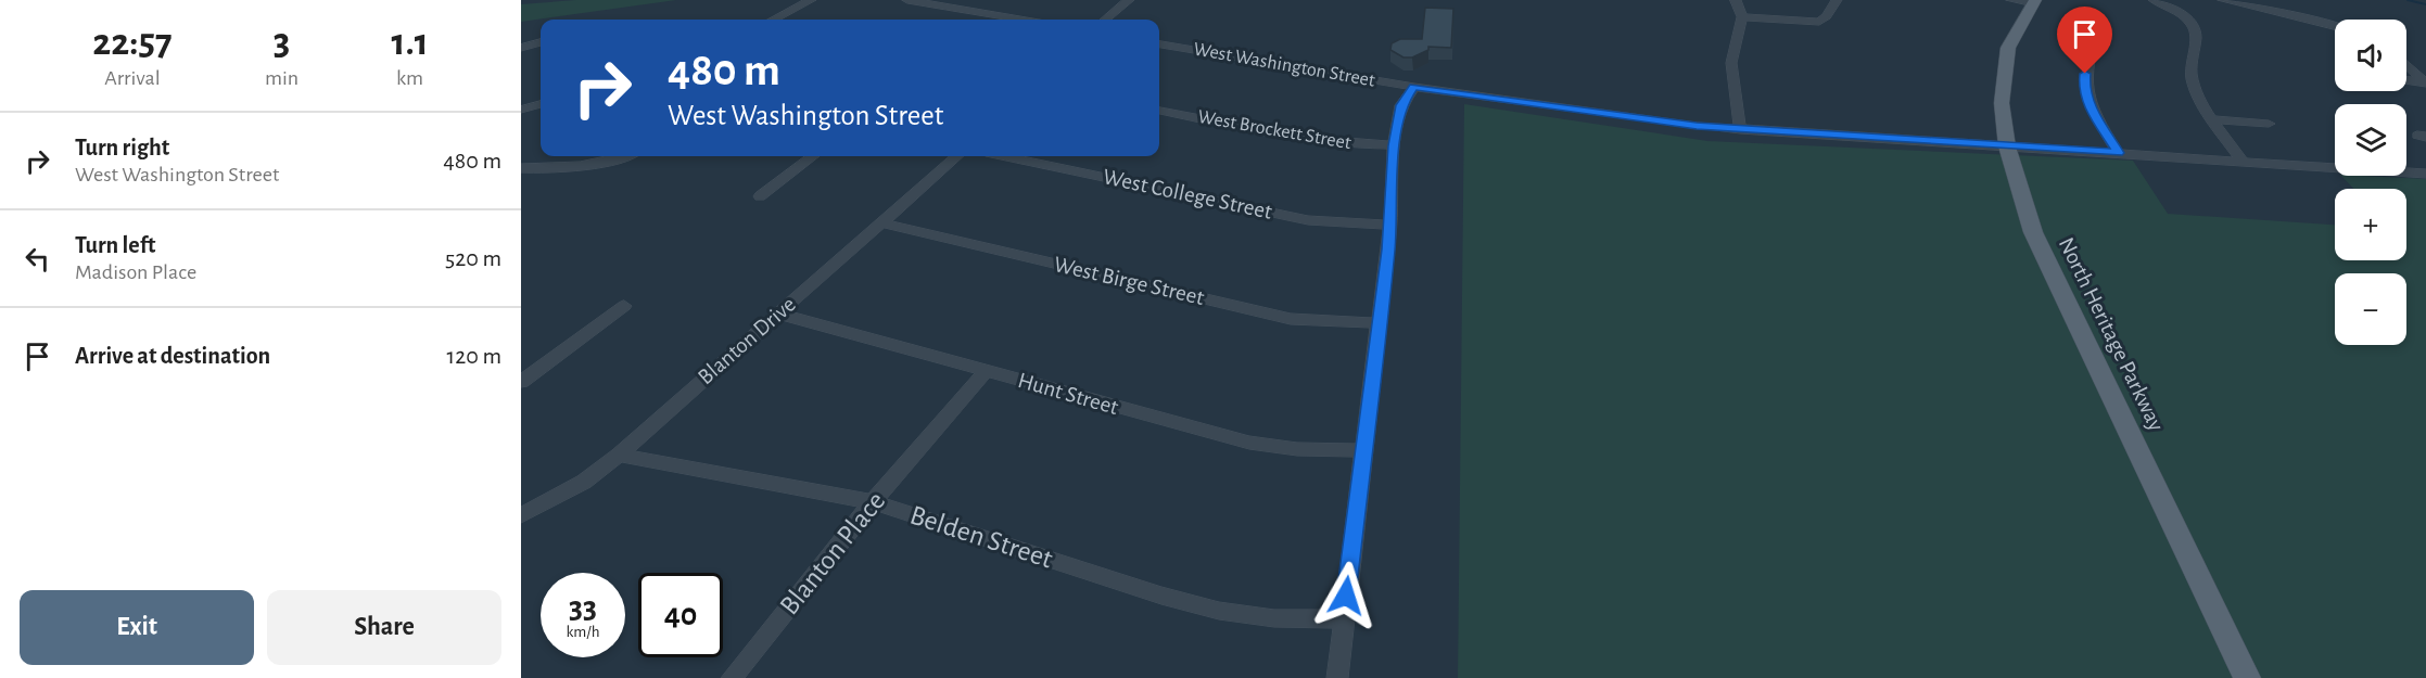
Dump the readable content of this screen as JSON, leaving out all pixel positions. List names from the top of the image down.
{
  "streets": {
    "main road": ["North Heritage Parkway"],
    "street": [
      "West Washington Street",
      "West Brockett Street",
      "West College Street",
      "West Birge Street",
      "Blanton Drive",
      "Hunt Street",
      "Belden Street",
      "Blanton Place"
    ]
  },
  "crossings": [
    ["West Washington Street", "North Heritage Parkway"],
    ["West Birge Street", "Blanton Drive"],
    ["Blanton Drive", "Hunt Street"],
    ["Blanton Drive", "Belden Street"],
    ["Hunt Street", "Blanton Place"],
    ["Belden Street", "Blanton Place"]
  ],
  "page": {
    "eta": [
      "22:57",
      "Arrival",
      "3",
      "min",
      "1.1",
      "km"
    ],
    "map_buttons": ["+", "−"],
    "turn": ["480 m", "West Washington Street"],
    "list": [
      {
        "name": "Turn right",
        "note": "West Washington Street",
        "value": "480 m"
      },
      {
        "name": "Turn left",
        "note": "Madison Place",
        "value": "520 m"
      },
      {
        "name": "Arrive at destination",
        "value": "120 m"
      }
    ],
    "speed": "33 km/h",
    "limit": "40",
    "buttons": ["Exit", "Share"]
  }
}
